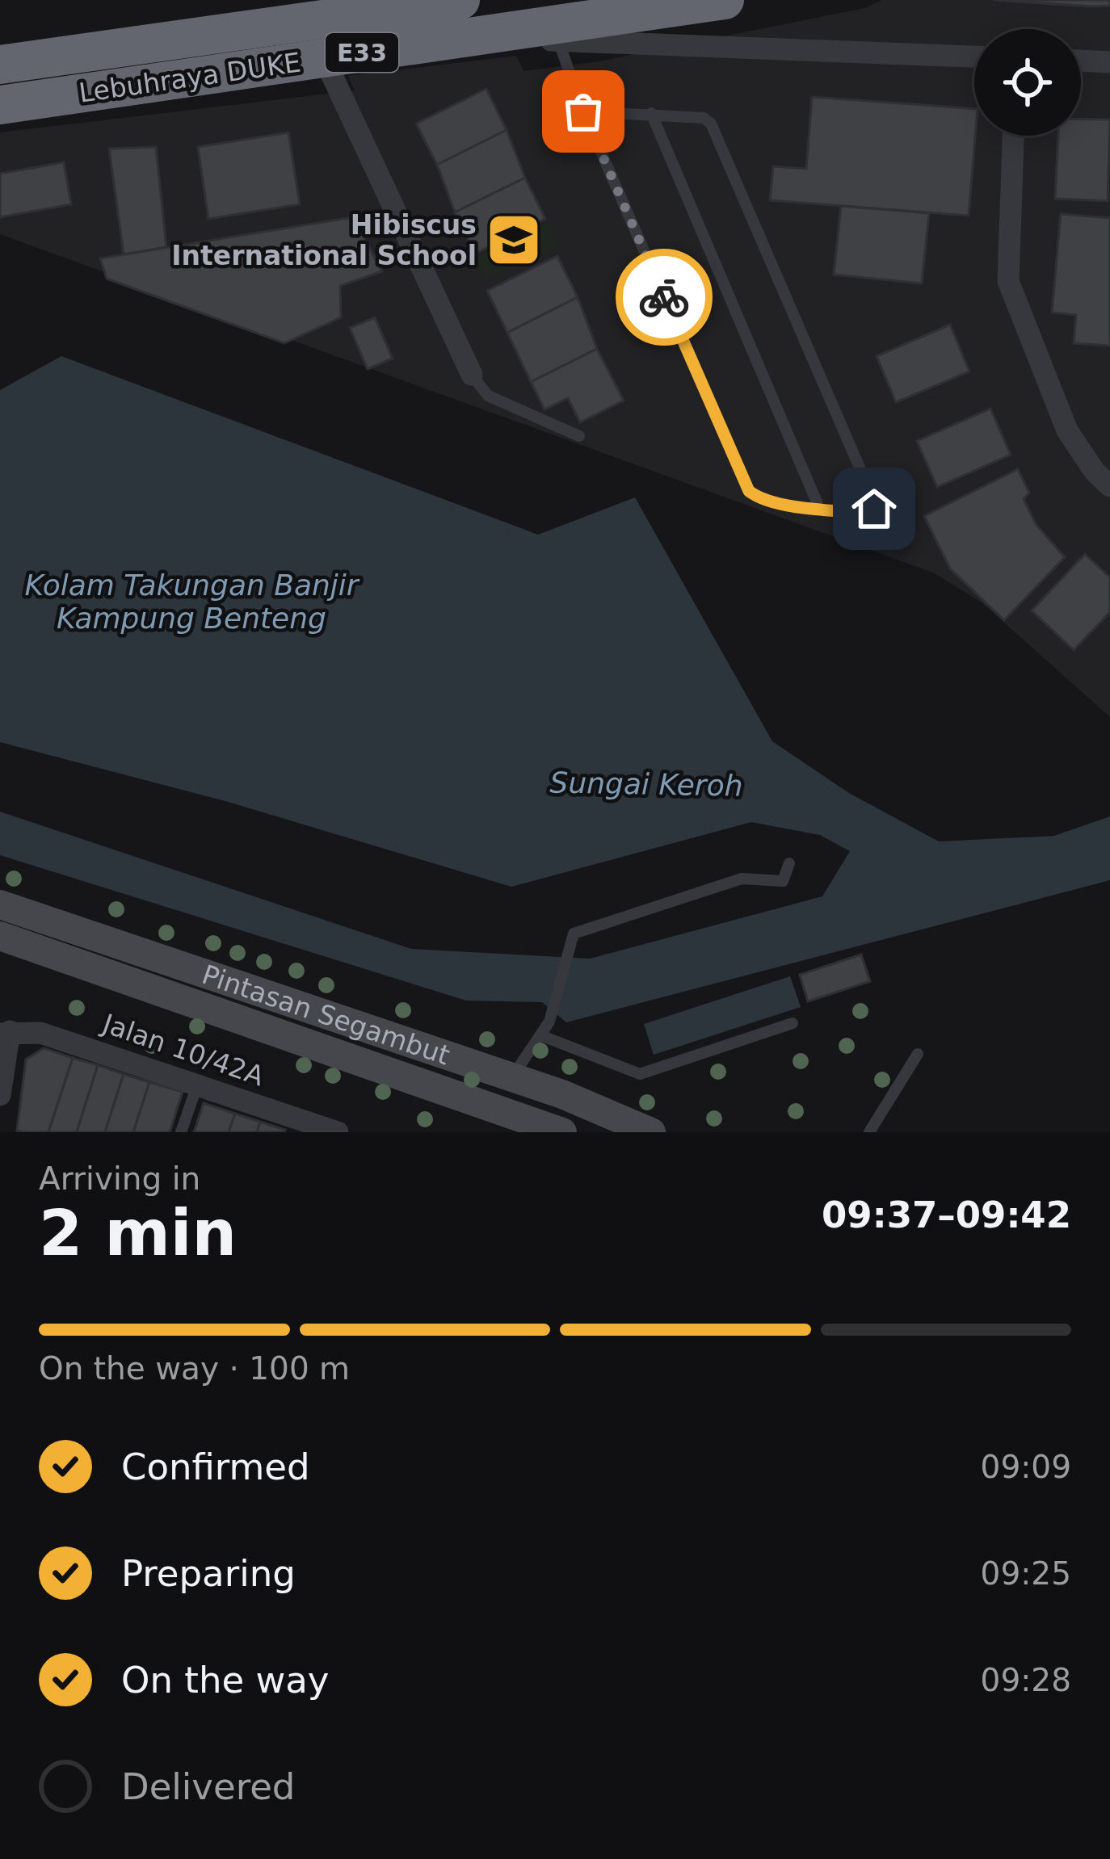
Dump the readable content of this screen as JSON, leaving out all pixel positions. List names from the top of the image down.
{
  "streets": {
    "highway": ["E33", "Lebuhraya DUKE"],
    "main road": ["Pintasan Segambut"],
    "street": ["Jalan 10/42A"]
  },
  "water": ["Kolam Takungan Banjir Kampung Benteng", "Sungai Keroh"],
  "places": {
    "school or university": ["Hibiscus International School"]
  },
  "page": {
    "heading": ["2 min", "Arriving in", "09:37–09:42"],
    "bar": "On the way · 100 m",
    "list": [
      ["Confirmed", "09:09"],
      ["Preparing", "09:25"],
      ["On the way", "09:28"],
      "Delivered"
    ]
  }
}
